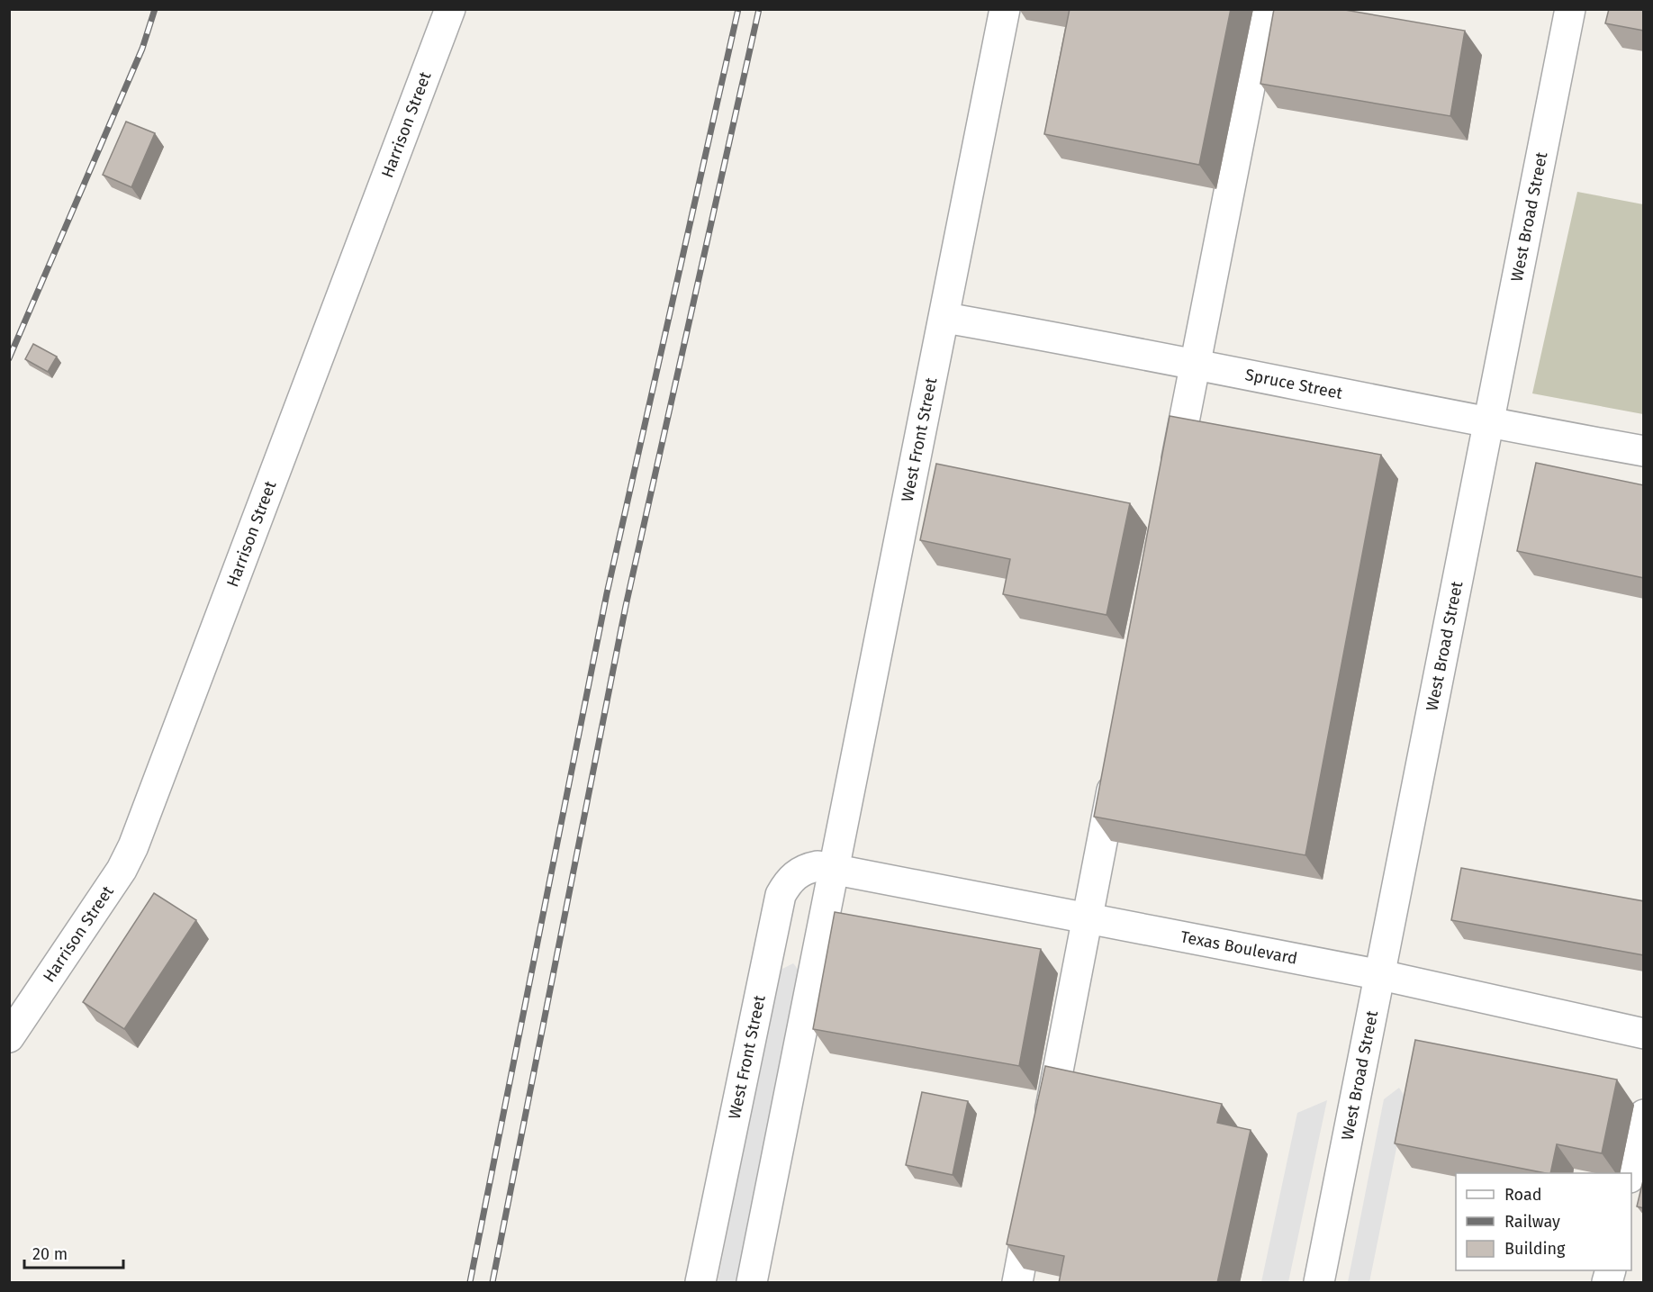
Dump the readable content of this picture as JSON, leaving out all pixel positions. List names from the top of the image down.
{
  "streets": {
    "street": [
      "Harrison Street",
      "West Broad Street",
      "Spruce Street",
      "West Front Street",
      "Texas Boulevard"
    ]
  },
  "crossings": [
    ["West Broad Street", "Spruce Street"],
    ["West Broad Street", "Texas Boulevard"],
    ["Spruce Street", "West Front Street"],
    ["West Front Street", "Texas Boulevard"]
  ],
  "legend": ["Road", "Railway", "Building"],
  "scale_bar": "20 m"
}
